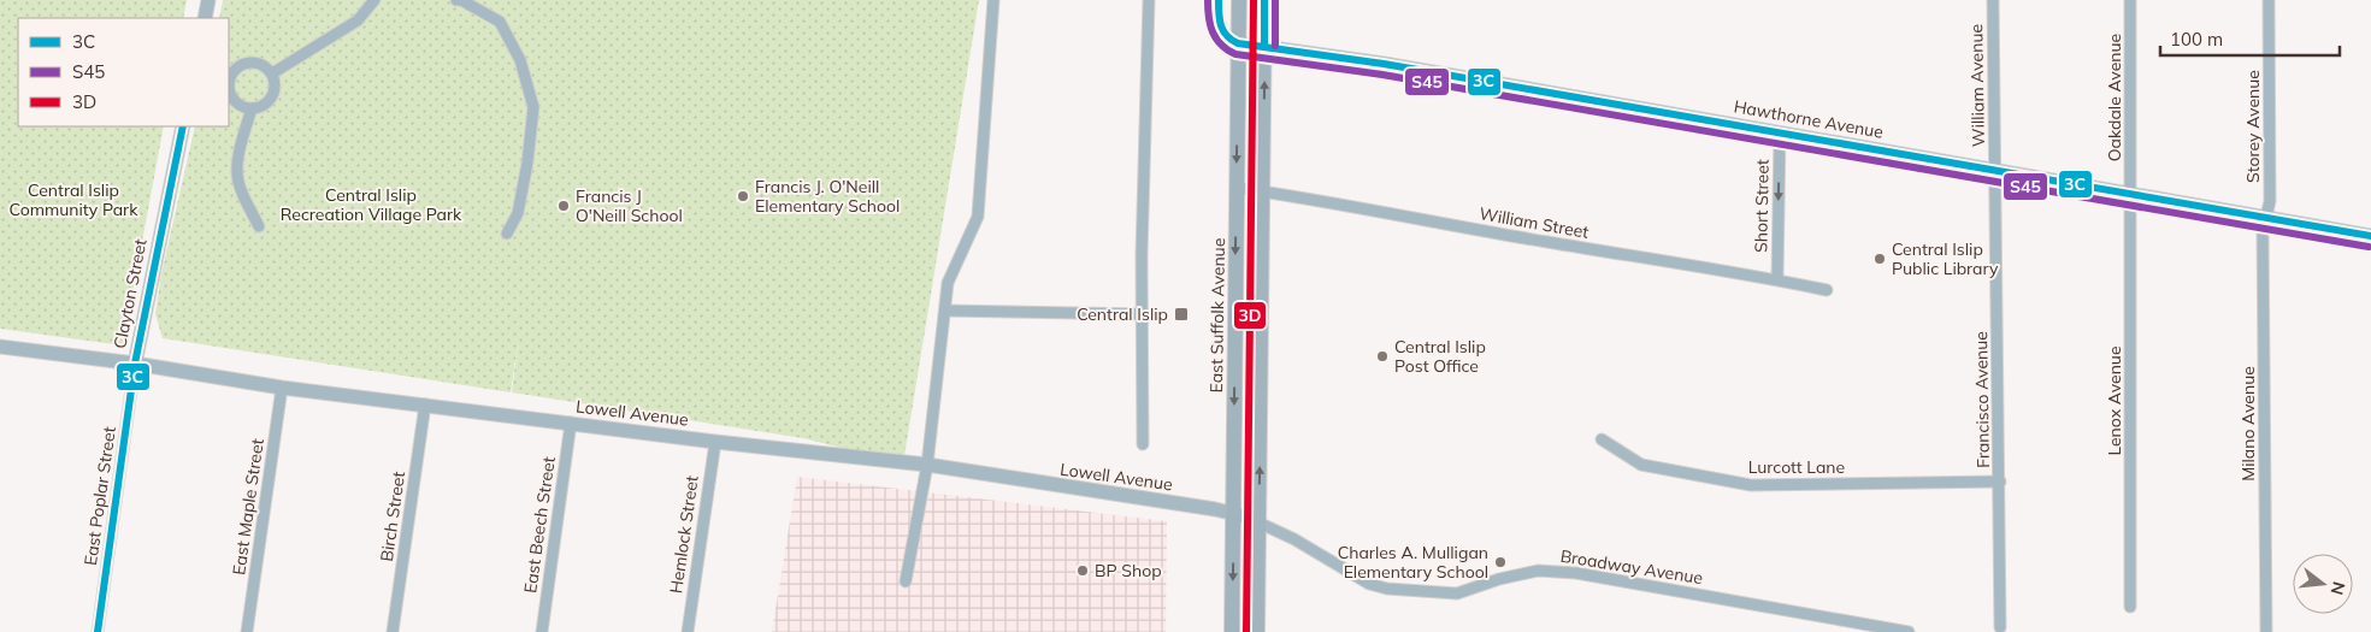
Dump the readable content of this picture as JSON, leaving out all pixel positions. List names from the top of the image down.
{
  "streets": {
    "main road": ["East Suffolk Avenue"],
    "street": [
      "William Avenue",
      "Oakdale Avenue",
      "Hawthorne Avenue",
      "Storey Avenue",
      "Short Street",
      "William Street",
      "Clayton Street",
      "Francisco Avenue",
      "Lenox Avenue",
      "Lowell Avenue",
      "Milano Avenue",
      "Lurcott Lane",
      "East Poplar Street",
      "East Maple Street",
      "Birch Street",
      "East Beech Street",
      "Hemlock Street",
      "Broadway Avenue"
    ]
  },
  "crossings": [
    ["William Avenue", "Hawthorne Avenue"],
    ["William Avenue", "Francisco Avenue"],
    ["Oakdale Avenue", "Hawthorne Avenue"],
    ["Oakdale Avenue", "Lenox Avenue"],
    ["Hawthorne Avenue", "Storey Avenue"],
    ["Hawthorne Avenue", "Short Street"],
    ["Hawthorne Avenue", "East Suffolk Avenue"],
    ["Hawthorne Avenue", "Francisco Avenue"],
    ["Hawthorne Avenue", "Lenox Avenue"],
    ["Hawthorne Avenue", "Milano Avenue"],
    ["Storey Avenue", "Milano Avenue"],
    ["Short Street", "William Street"],
    ["William Street", "East Suffolk Avenue"],
    ["Clayton Street", "Lowell Avenue"],
    ["Clayton Street", "East Poplar Street"],
    ["East Suffolk Avenue", "Lowell Avenue"],
    ["Francisco Avenue", "Lurcott Lane"],
    ["Lowell Avenue", "East Poplar Street"],
    ["Lowell Avenue", "East Maple Street"],
    ["Lowell Avenue", "Birch Street"],
    ["Lowell Avenue", "East Beech Street"],
    ["Lowell Avenue", "Hemlock Street"],
    ["Lowell Avenue", "Broadway Avenue"]
  ],
  "one_way": ["Short Street"],
  "parks": ["Central Islip Community Park", "Central Islip Recreation Village Park"],
  "places": {
    "other": [
      "Francis J. O'Neill Elementary School",
      "Francis J O'Neill School",
      "Central Islip Public Library",
      "Central Islip Post Office",
      "Charles A. Mulligan Elementary School",
      "BP Shop"
    ],
    "transit": ["Central Islip"]
  },
  "lines": ["transit line 3C", "transit line S45", "transit line 3D"],
  "legend": ["3C", "S45", "3D"],
  "scale_bar": "100 m",
  "north": "right"
}
